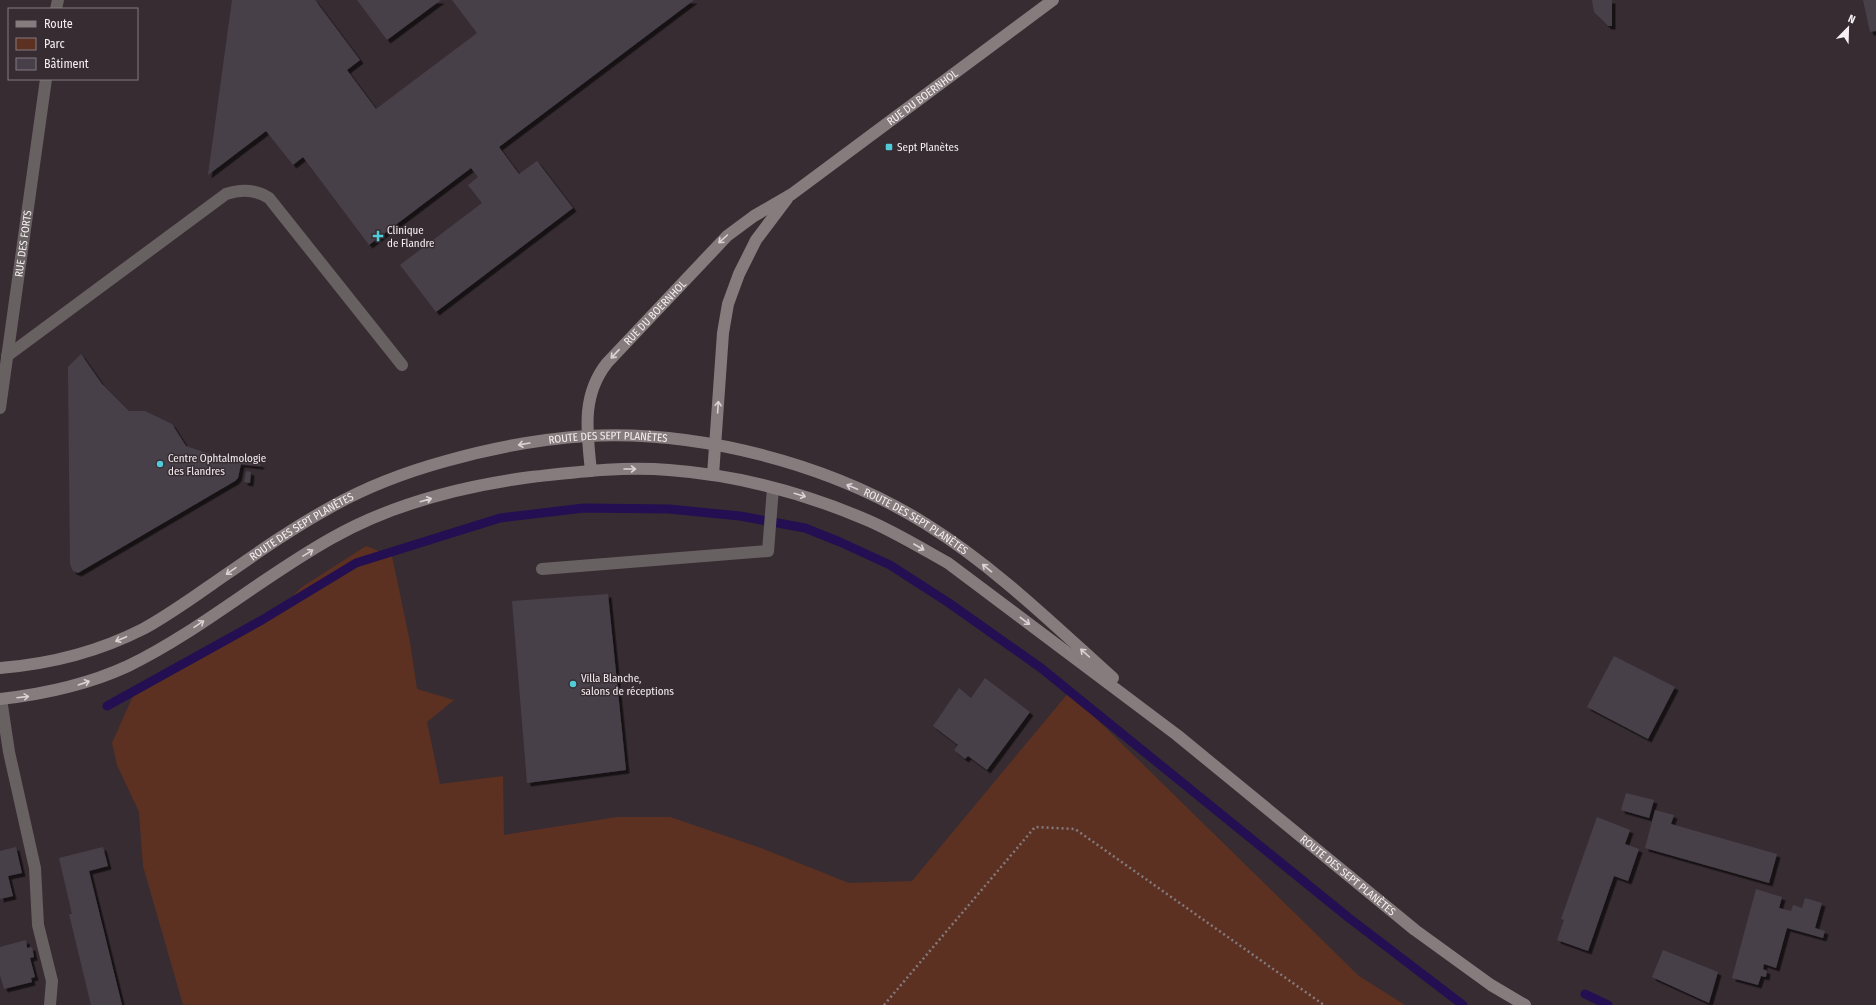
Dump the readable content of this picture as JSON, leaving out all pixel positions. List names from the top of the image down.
{
  "streets": {
    "main road": ["RUE DU BOERNHOL", "ROUTE DES SEPT PLANÈTES"],
    "street": ["RUE DES FORTS"]
  },
  "crossings": [
    ["RUE DU BOERNHOL", "ROUTE DES SEPT PLANÈTES"]
  ],
  "places": {
    "transit": ["Sept Planètes"],
    "health": ["Clinique de Flandre"],
    "other": ["Centre Ophtalmologie des Flandres", "Villa Blanche, salons de réceptions"]
  },
  "legend": ["Route", "Parc", "Bâtiment"],
  "north": "top right"
}
